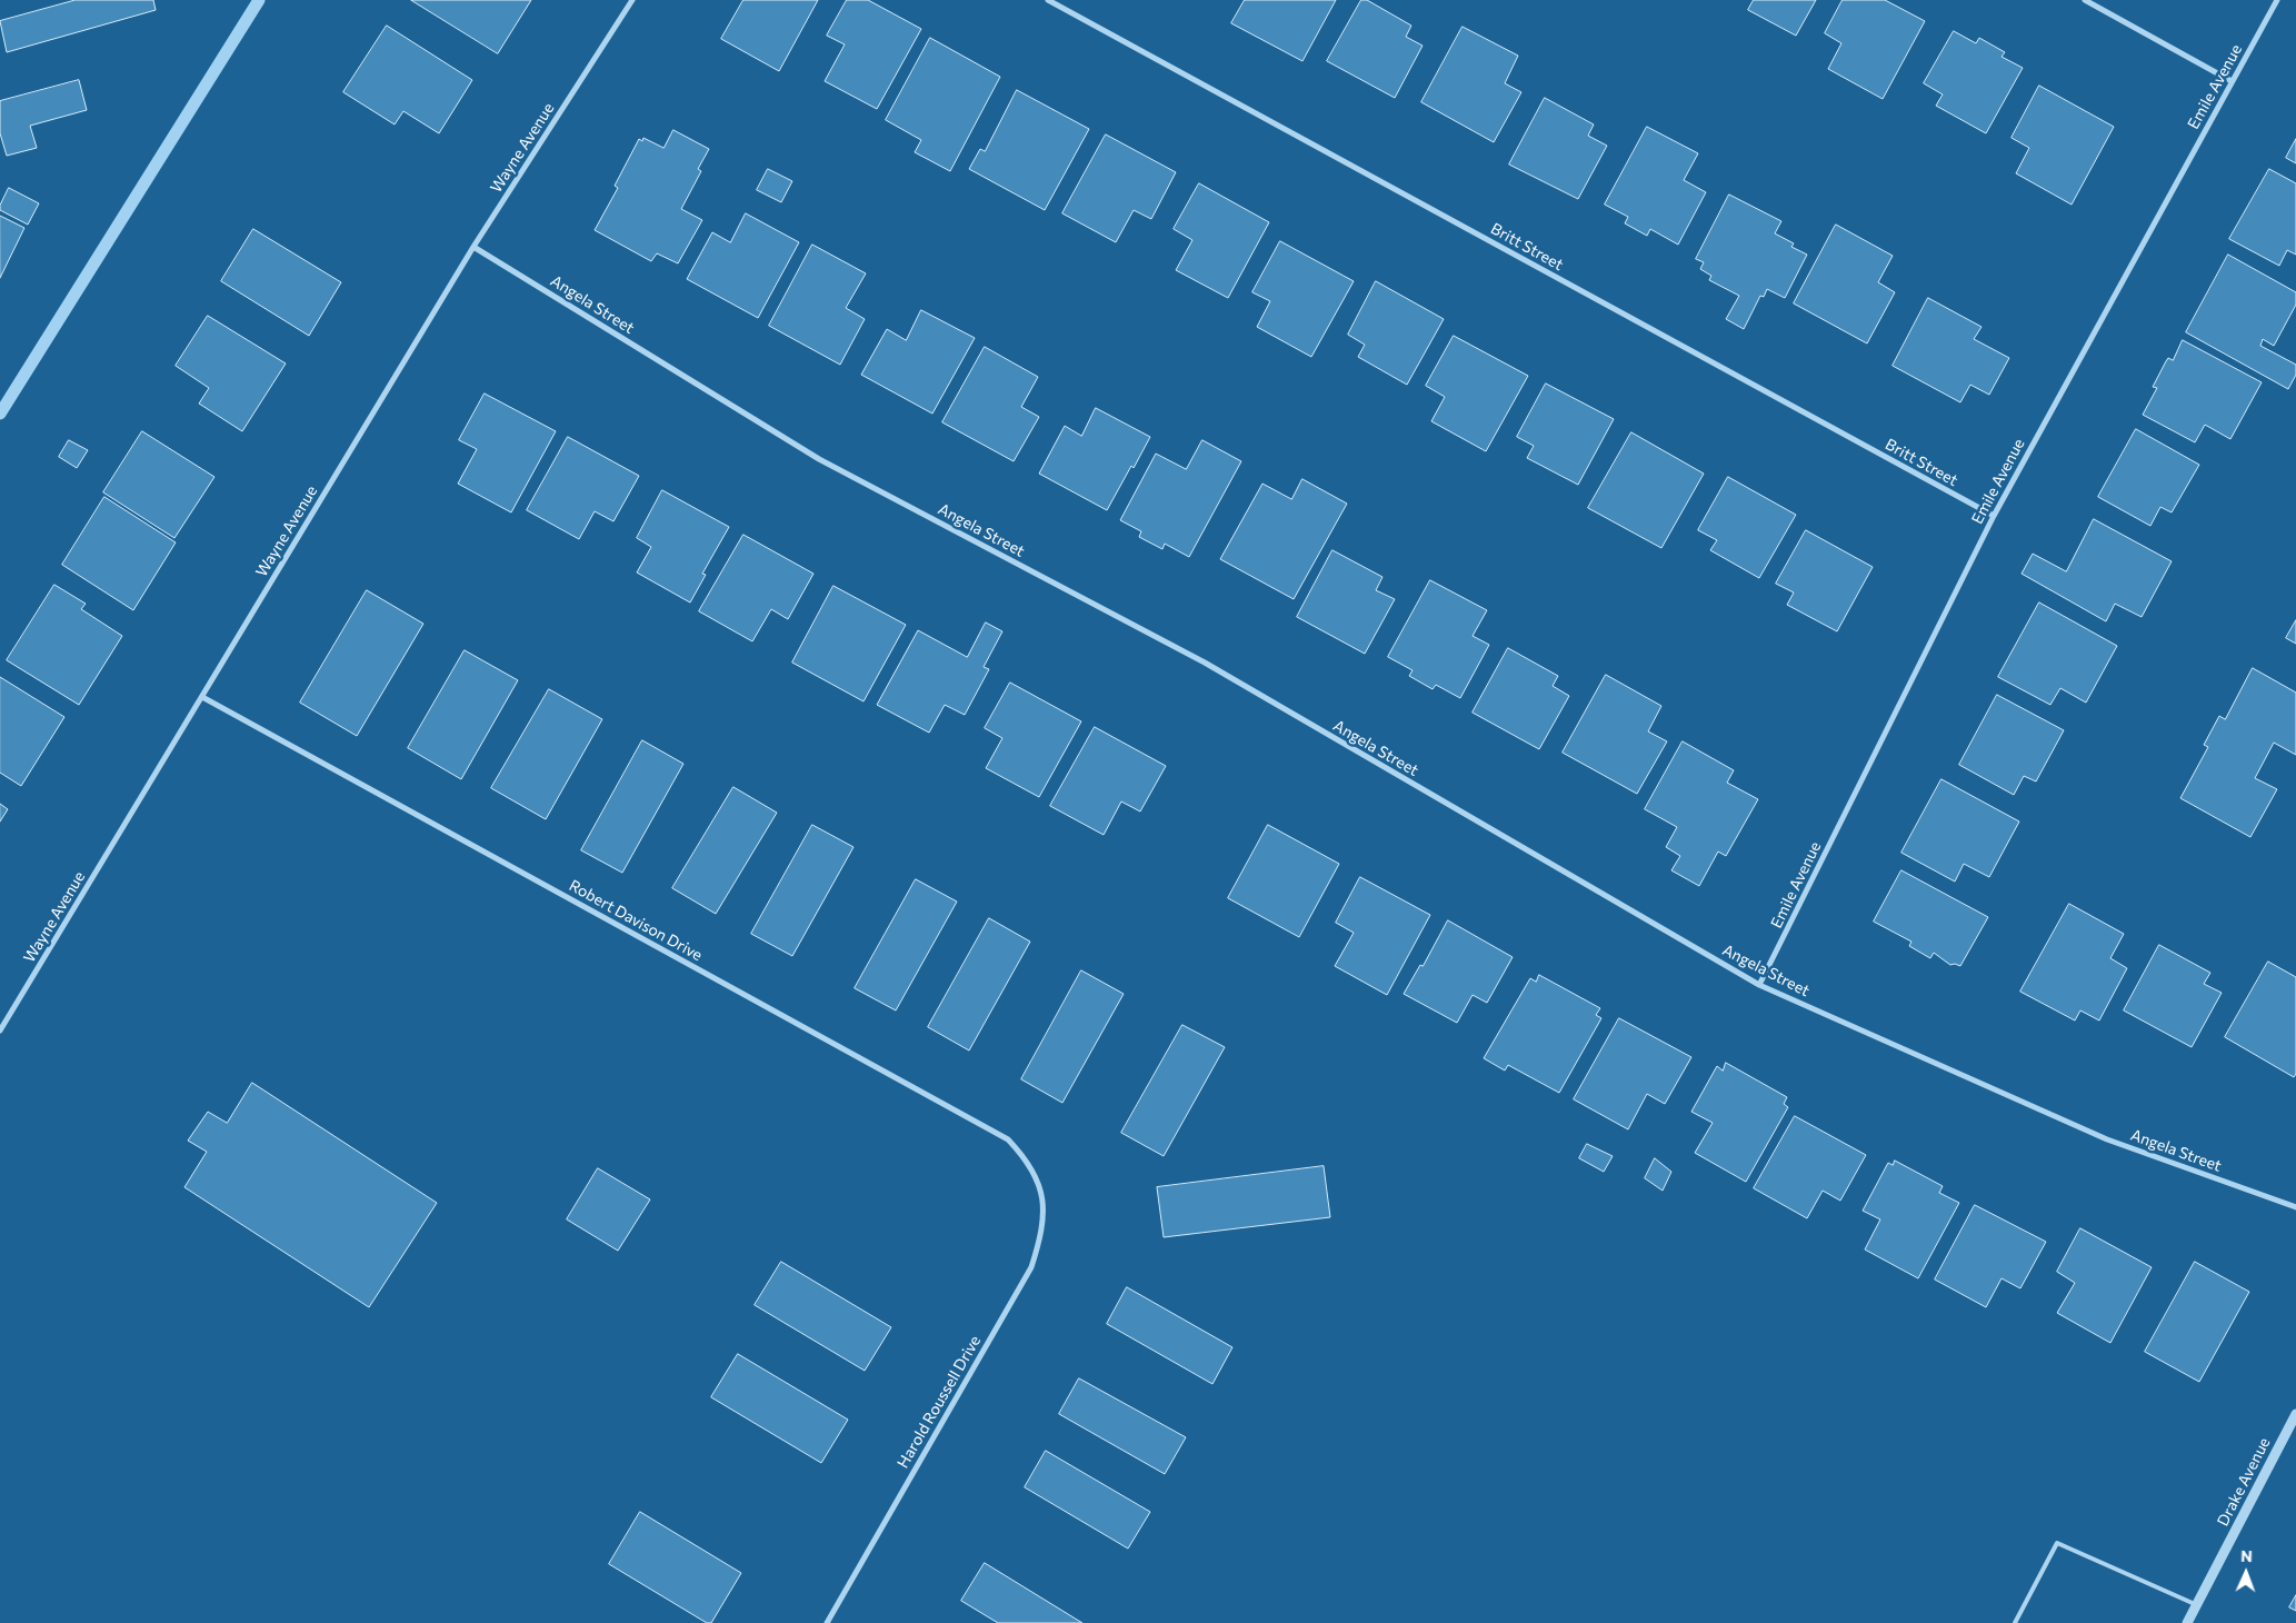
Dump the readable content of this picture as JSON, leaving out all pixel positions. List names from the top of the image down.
{
  "streets": {
    "street": [
      "Emile Avenue",
      "Wayne Avenue",
      "Britt Street",
      "Angela Street",
      "Robert Davison Drive",
      "Harold Roussell Drive",
      "Drake Avenue"
    ]
  },
  "crossings": [
    ["Emile Avenue", "Britt Street"],
    ["Emile Avenue", "Angela Street"],
    ["Wayne Avenue", "Angela Street"],
    ["Wayne Avenue", "Robert Davison Drive"],
    ["Robert Davison Drive", "Harold Roussell Drive"]
  ],
  "north": "top"
}
